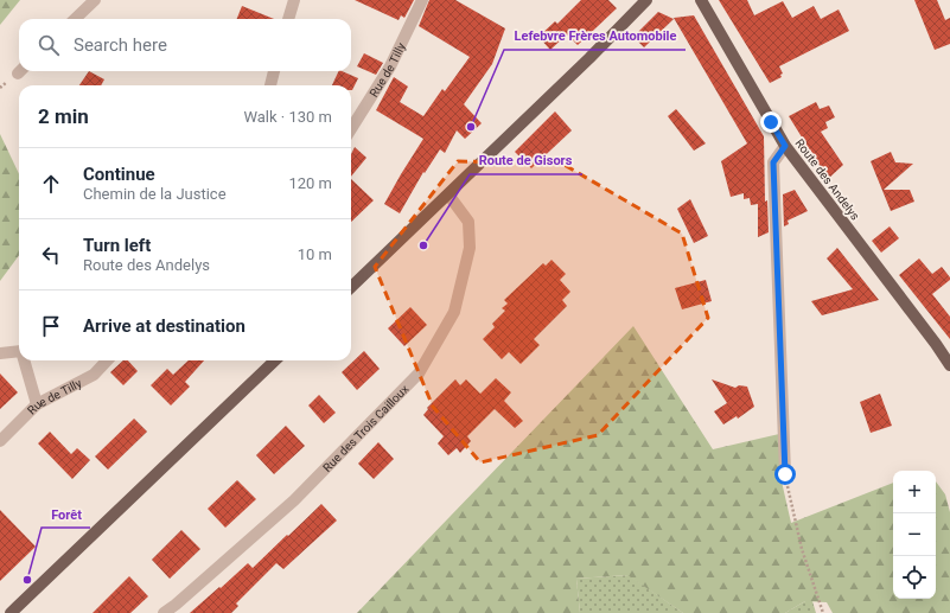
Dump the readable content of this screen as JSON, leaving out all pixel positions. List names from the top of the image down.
{
  "streets": {
    "main road": ["Route des Andelys"],
    "street": ["Rue de Tilly", "Rue des Trois Cailloux"]
  },
  "places": ["Lefebvre Frères Automobile", "Route de Gisors", "Forêt"],
  "page": {
    "search": "Search here",
    "heading": ["2 min", "Walk · 130 m"],
    "list": [
      ["Continue", "Chemin de la Justice", "120 m"],
      ["Turn left", "Route des Andelys", "10 m"],
      "Arrive at destination"
    ],
    "map_buttons": ["+", "−"]
  }
}
